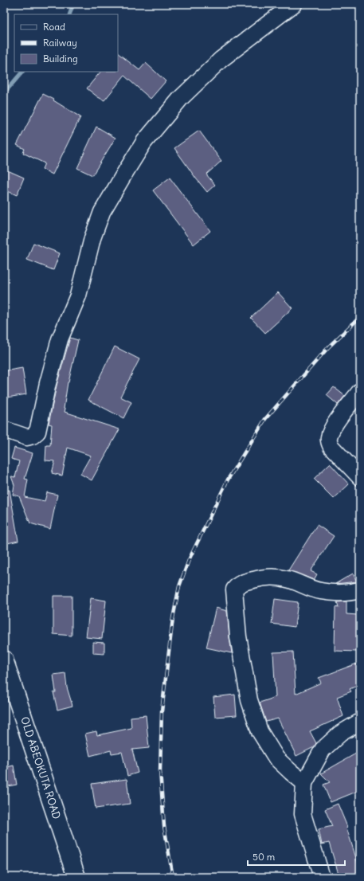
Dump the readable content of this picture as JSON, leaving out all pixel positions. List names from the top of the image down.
{
  "streets": {
    "highway": ["OLD ABEOKUTA ROAD"]
  },
  "legend": ["Road", "Railway", "Building"],
  "scale_bar": "50 m"
}
